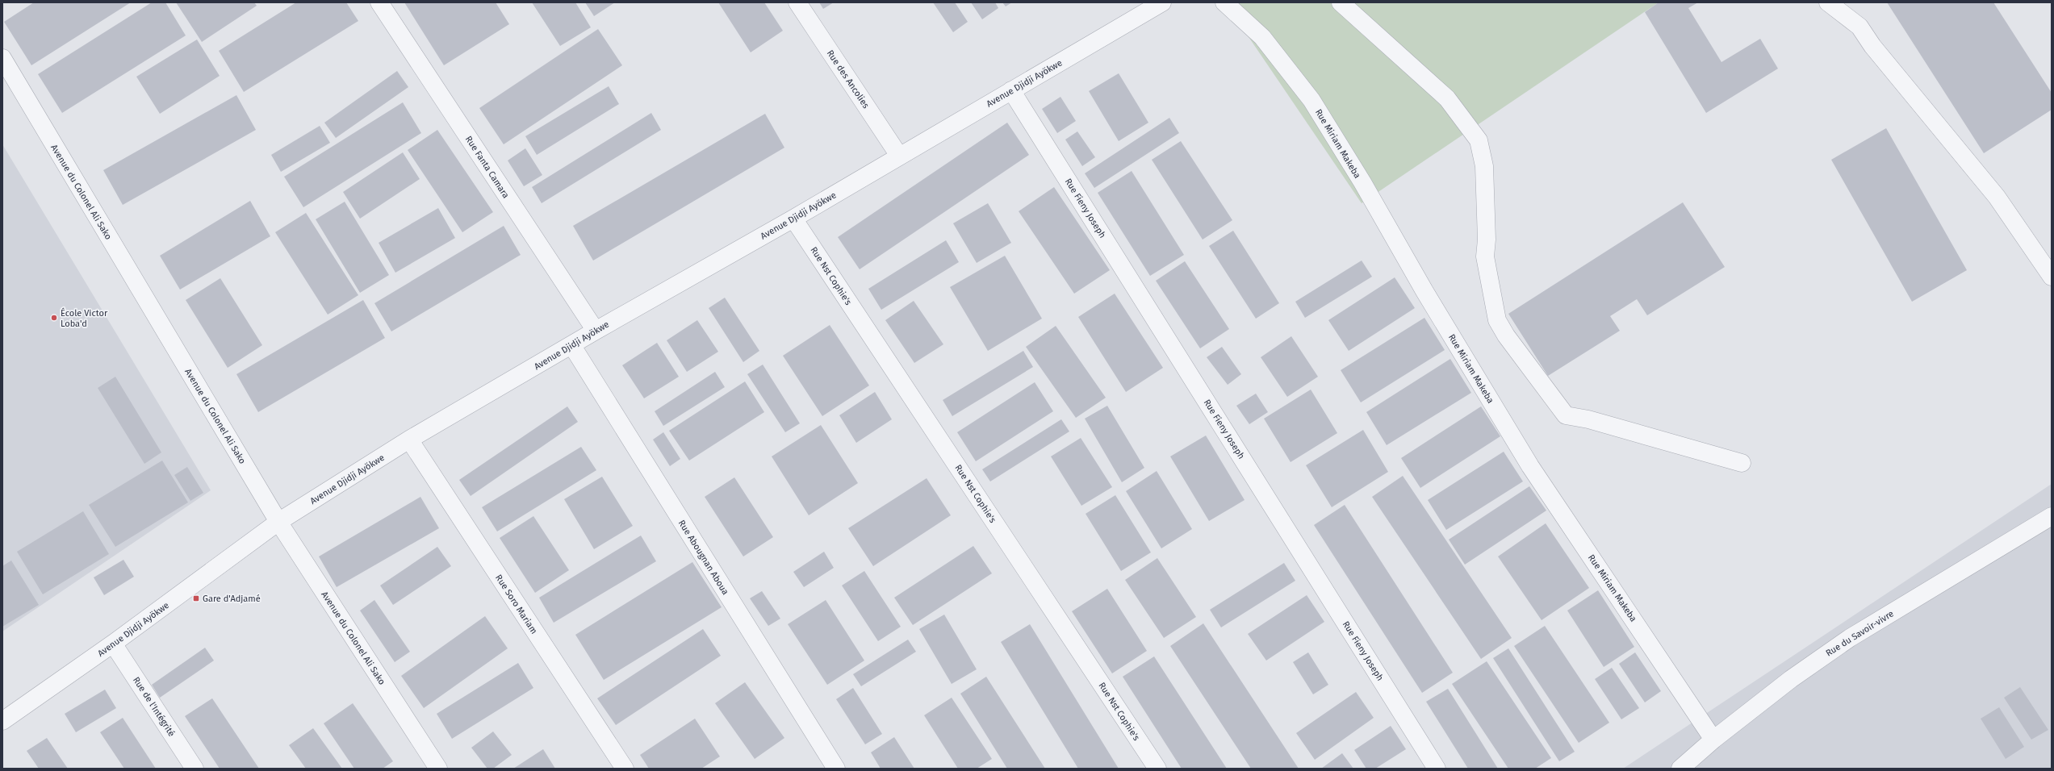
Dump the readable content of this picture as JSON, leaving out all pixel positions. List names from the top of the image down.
{
  "streets": {
    "street": [
      "Rue des Ancolies",
      "Avenue Djidji Ayökwe",
      "Rue Miriam Makeba",
      "Rue Fanta Camara",
      "Avenue du Colonel Ali Sako",
      "Rue Fieny Joseph",
      "Rue Nst Cophie's",
      "Rue Abougnan Aboua",
      "Rue Soro Mariam",
      "Rue du Savoir-vivre",
      "Rue de l'Intégrité"
    ]
  },
  "crossings": [
    ["Rue des Ancolies", "Avenue Djidji Ayökwe"],
    ["Avenue Djidji Ayökwe", "Rue Fanta Camara"],
    ["Avenue Djidji Ayökwe", "Avenue du Colonel Ali Sako"],
    ["Avenue Djidji Ayökwe", "Rue Fieny Joseph"],
    ["Avenue Djidji Ayökwe", "Rue Nst Cophie's"],
    ["Avenue Djidji Ayökwe", "Rue Abougnan Aboua"],
    ["Avenue Djidji Ayökwe", "Rue Soro Mariam"],
    ["Avenue Djidji Ayökwe", "Rue de l'Intégrité"],
    ["Rue Miriam Makeba", "Rue du Savoir-vivre"]
  ],
  "places": {
    "other": ["École Victor Loba'd"],
    "transit": ["Gare d'Adjamé"]
  }
}
